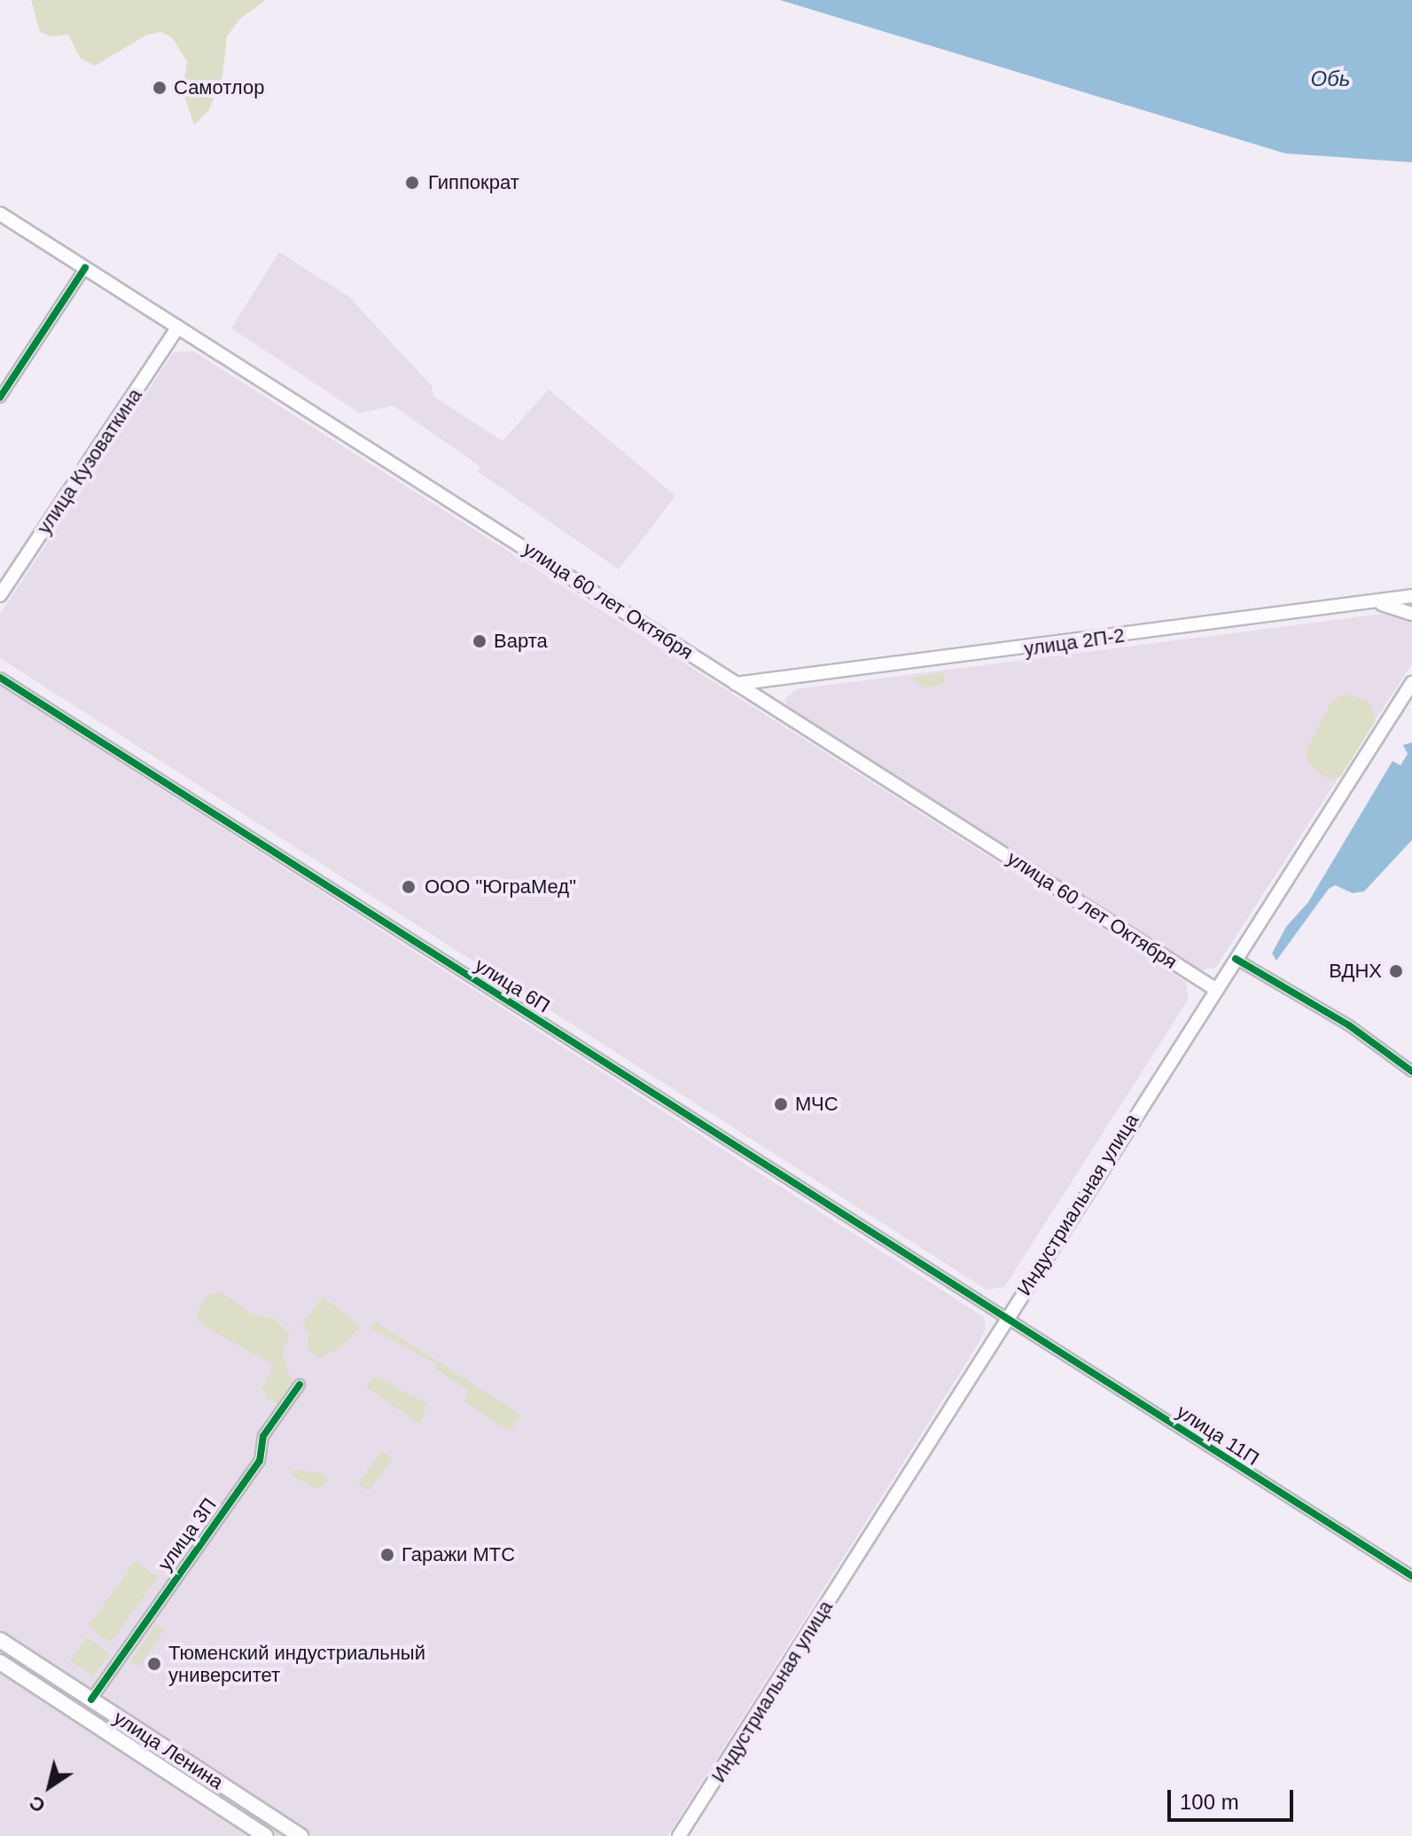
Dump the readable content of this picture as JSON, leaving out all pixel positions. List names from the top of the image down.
{
  "streets": {
    "main road": [
      "улица Кузоваткина",
      "улица 60 лет Октября",
      "улица 2П-2",
      "Индустриальная улица",
      "улица Ленина"
    ],
    "street": ["улица 6П", "улица 11П", "улица 3П"]
  },
  "crossings": [
    ["улица Кузоваткина", "улица 60 лет Октября"],
    ["улица 60 лет Октября", "улица 2П-2"],
    ["улица 60 лет Октября", "Индустриальная улица"],
    ["улица 6П", "Индустриальная улица"],
    ["улица 6П", "улица 11П"],
    ["Индустриальная улица", "улица 11П"],
    ["улица 3П", "улица Ленина"]
  ],
  "water": ["Обь"],
  "places": [
    "Самотлор",
    "Гиппократ",
    "Варта",
    "ООО \"ЮграМед\"",
    "ВДНХ",
    "МЧС",
    "Гаражи МТС",
    "Тюменский индустриальный университет"
  ],
  "scale_bar": "100 m",
  "north": "bottom left"
}
